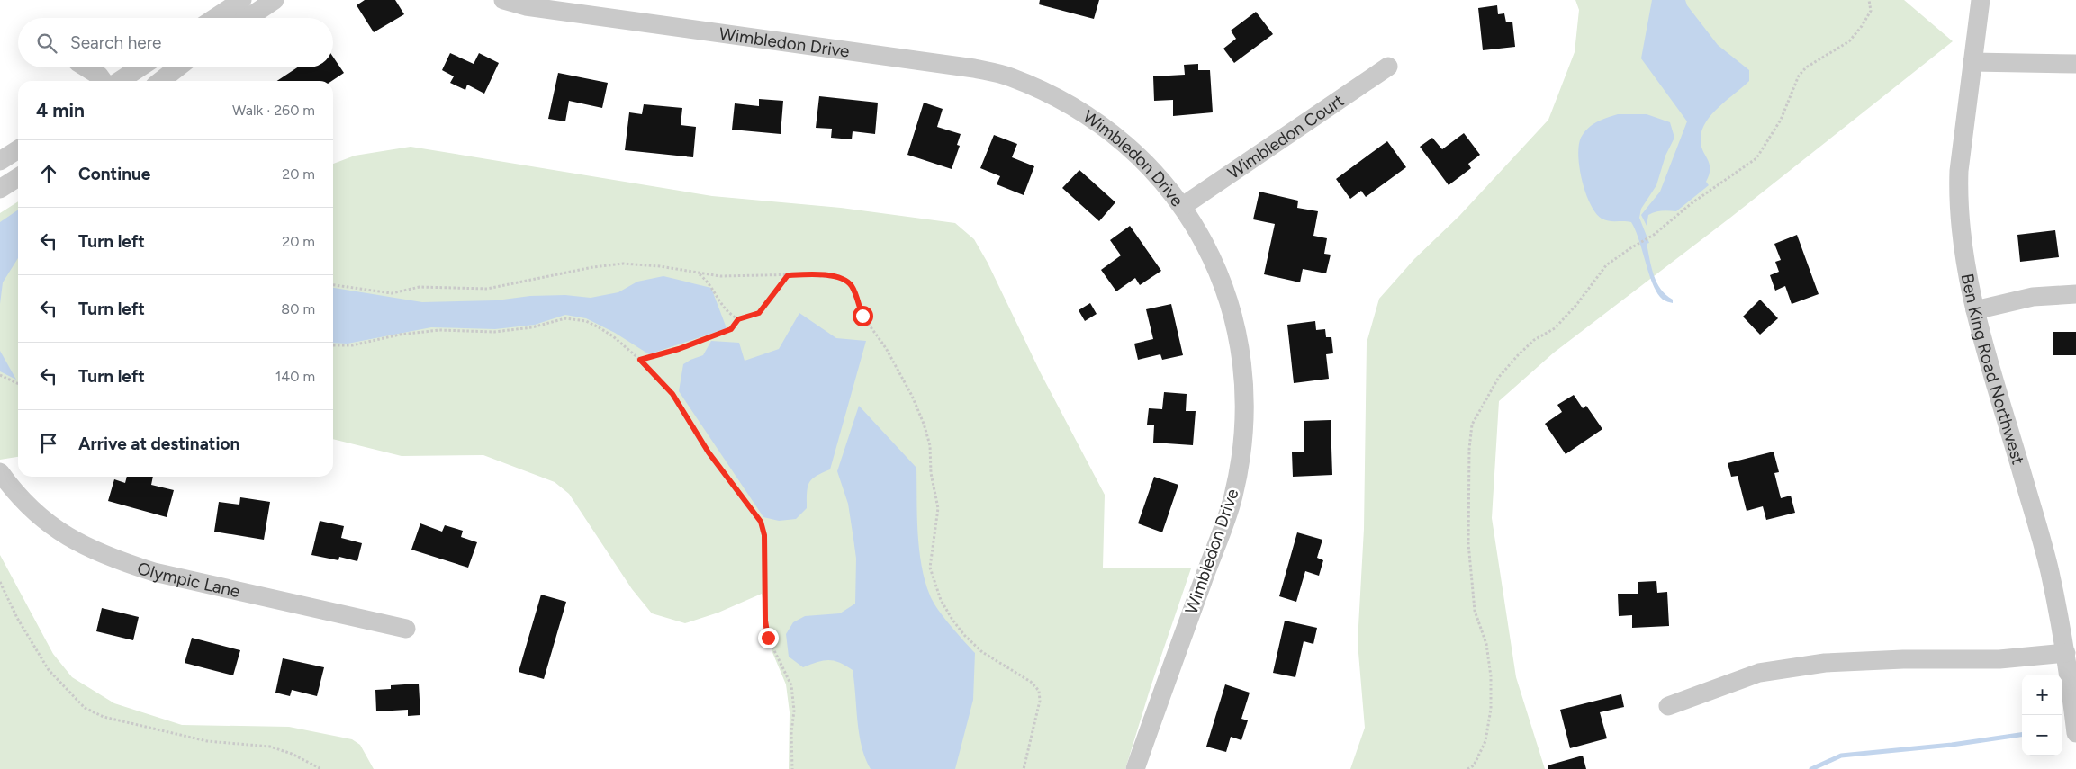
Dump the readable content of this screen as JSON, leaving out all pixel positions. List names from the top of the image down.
{
  "streets": {
    "street": [
      "Wimbledon Drive",
      "Wimbledon Court",
      "Ben King Road Northwest",
      "Olympic Lane"
    ]
  },
  "crossings": [
    ["Wimbledon Drive", "Wimbledon Court"]
  ],
  "page": {
    "search": "Search here",
    "heading": ["4 min", "Walk · 260 m"],
    "list": [
      ["Continue", "20 m"],
      ["Turn left", "20 m"],
      ["Turn left", "80 m"],
      ["Turn left", "140 m"],
      "Arrive at destination"
    ],
    "map_buttons": ["+", "−"]
  }
}
